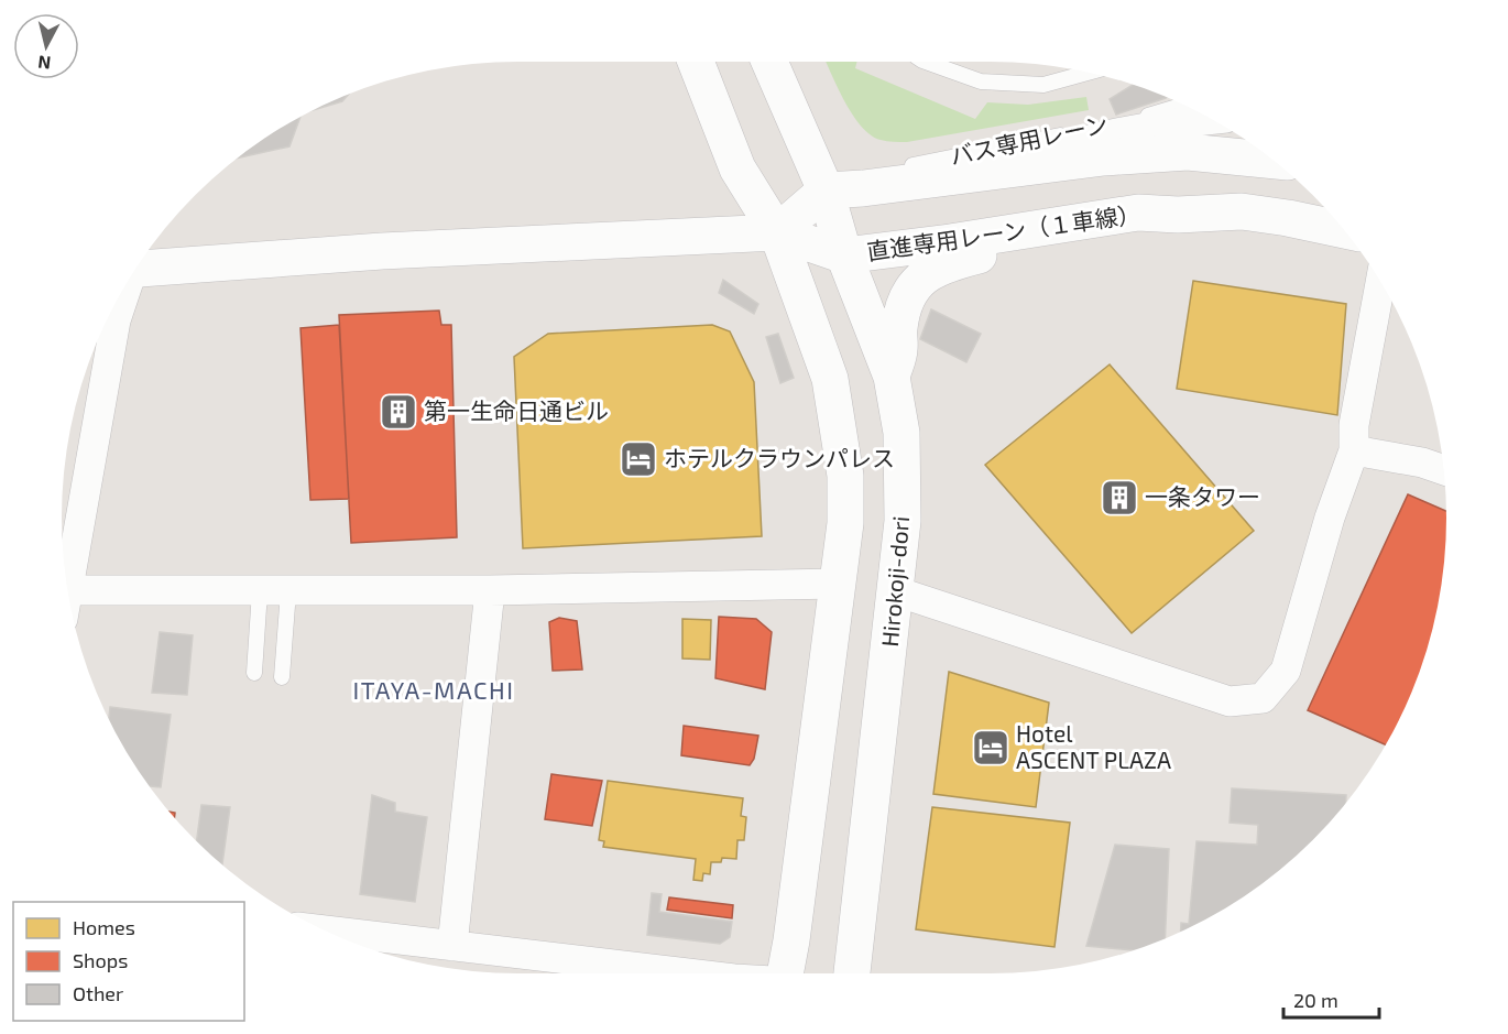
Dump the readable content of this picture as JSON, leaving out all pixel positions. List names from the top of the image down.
{
  "streets": {
    "street": ["直進専用レーン（１車線）", "Hirokoji-dori"],
    "lane": ["バス専用レーン"]
  },
  "crossings": [
    ["直進専用レーン（１車線）", "Hirokoji-dori"]
  ],
  "districts": ["ITAYA-MACHI"],
  "places": {
    "building": ["第一生命日通ビル", "一条タワー"],
    "hotel": ["ホテルクラウンパレス", "Hotel ASCENT PLAZA"]
  },
  "legend": ["Homes", "Shops", "Other"],
  "scale_bar": "20 m",
  "north": "bottom"
}
